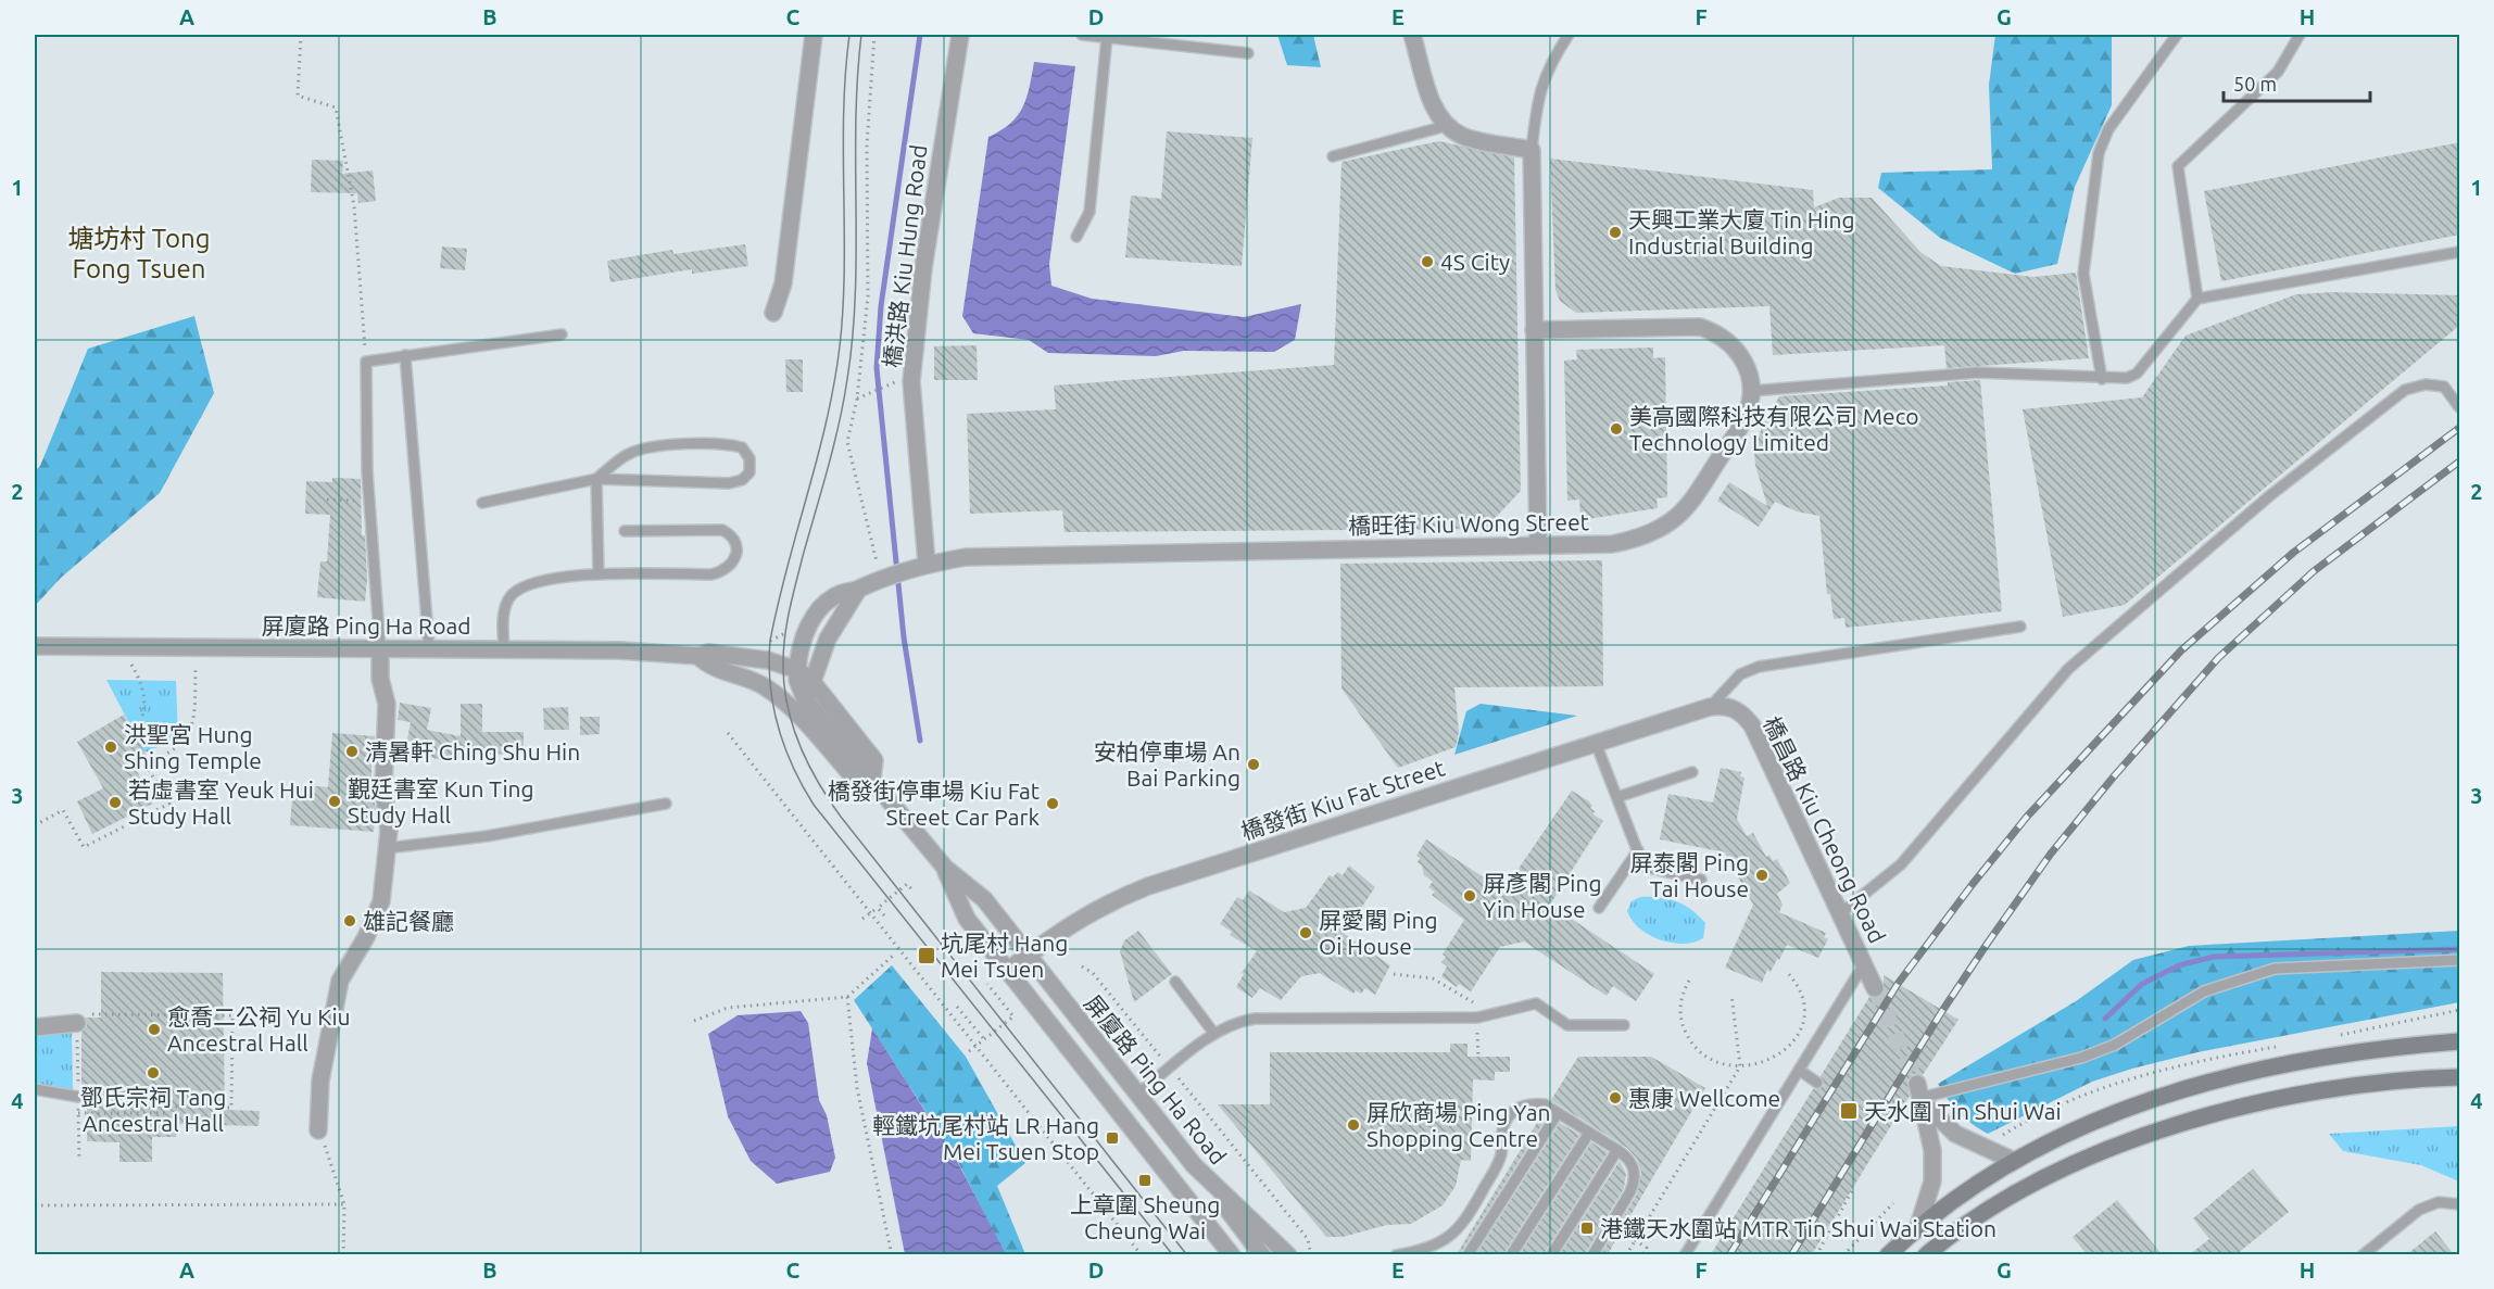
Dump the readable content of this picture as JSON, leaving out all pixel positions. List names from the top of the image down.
{
  "streets": {
    "street": [
      "橋洪路 Kiu Hung Road",
      "橋旺街 Kiu Wong Street",
      "屏廈路 Ping Ha Road",
      "橋發街 Kiu Fat Street",
      "橋昌路 Kiu Cheong Road"
    ]
  },
  "crossings": [
    ["橋洪路 Kiu Hung Road", "橋旺街 Kiu Wong Street"],
    ["橋旺街 Kiu Wong Street", "屏廈路 Ping Ha Road"],
    ["屏廈路 Ping Ha Road", "橋發街 Kiu Fat Street"],
    ["橋發街 Kiu Fat Street", "橋昌路 Kiu Cheong Road"]
  ],
  "districts": ["塘坊村 Tong Fong Tsuen"],
  "places": {
    "other": [
      "天興工業大廈 Tin Hing Industrial Building",
      "4S City",
      "美高國際科技有限公司 Meco Technology Limited",
      "洪聖宮 Hung Shing Temple",
      "清暑軒 Ching Shu Hin",
      "安柏停車場 An Bai Parking",
      "覲廷書室 Kun Ting Study Hall",
      "若虛書室 Yeuk Hui Study Hall",
      "橋發街停車場 Kiu Fat Street Car Park",
      "屏泰閣 Ping Tai House",
      "屏彥閣 Ping Yin House",
      "雄記餐廳",
      "屏愛閣 Ping Oi House",
      "愈喬二公祠 Yu Kiu Ancestral Hall",
      "鄧氏宗祠 Tang Ancestral Hall",
      "惠康 Wellcome",
      "屏欣商場 Ping Yan Shopping Centre"
    ],
    "transit": [
      "坑尾村 Hang Mei Tsuen",
      "天水圍 Tin Shui Wai",
      "輕鐵坑尾村站 LR Hang Mei Tsuen Stop",
      "上章圍 Sheung Cheung Wai",
      "港鐵天水圍站 MTR Tin Shui Wai Station"
    ]
  },
  "scale_bar": "50 m",
  "grid": {
    "columns": [
      "A",
      "B",
      "C",
      "D",
      "E",
      "F",
      "G",
      "H"
    ],
    "rows": [
      "1",
      "2",
      "3",
      "4"
    ]
  }
}
